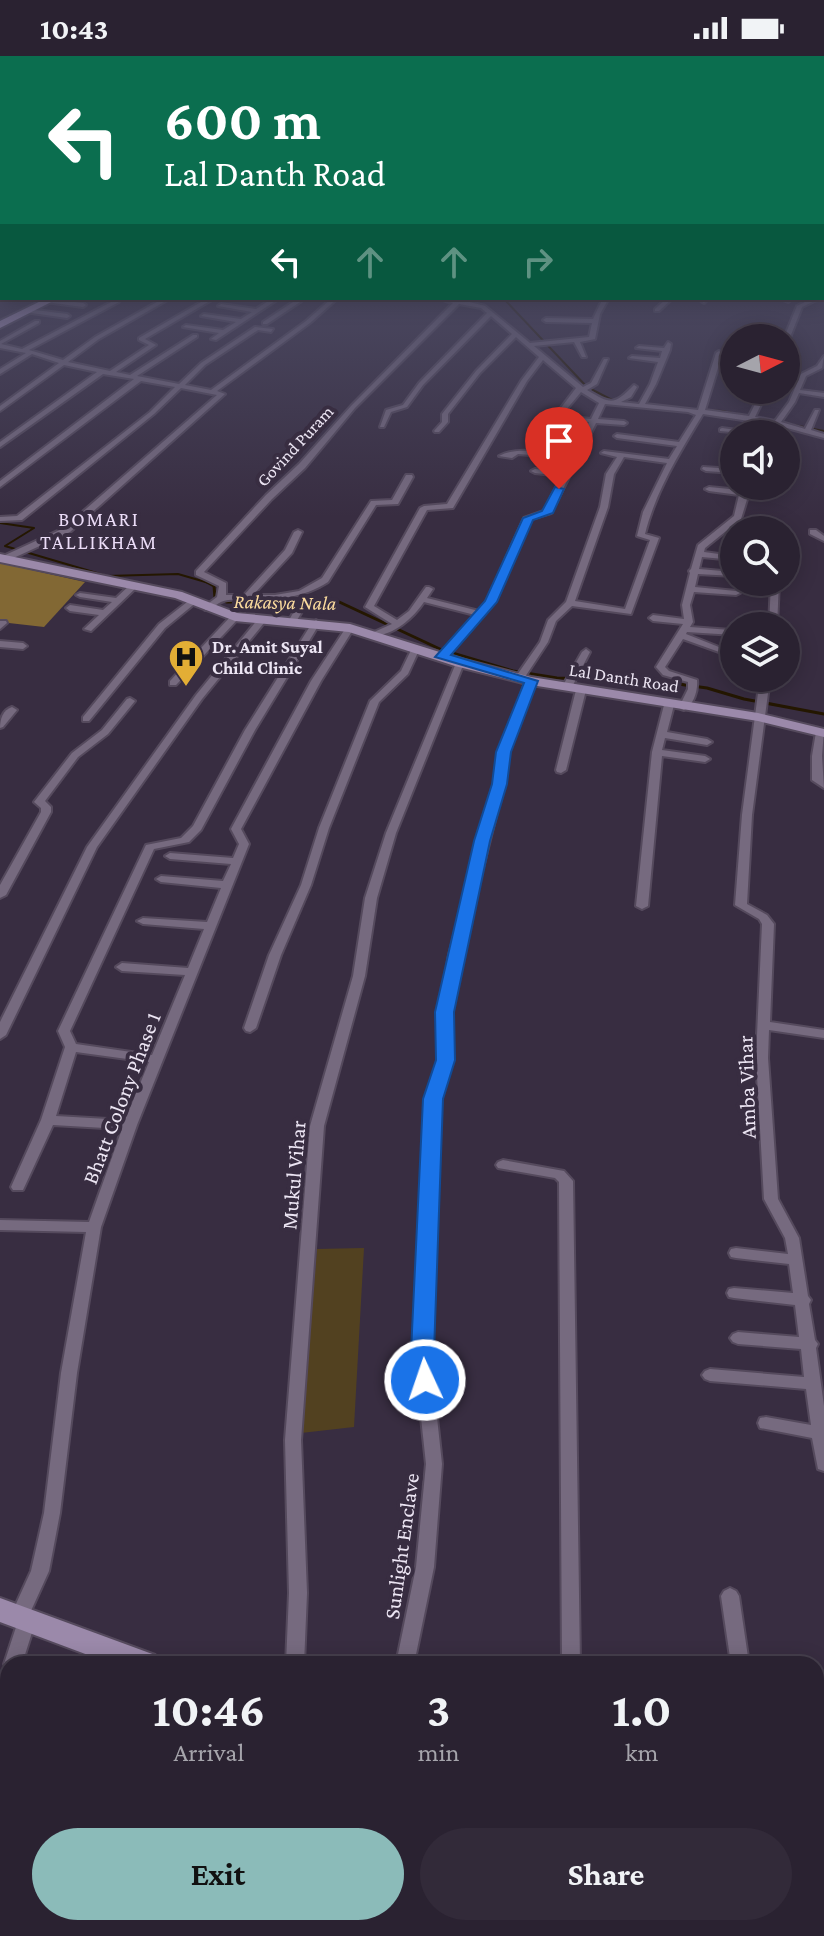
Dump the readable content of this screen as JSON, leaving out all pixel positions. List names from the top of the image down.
{
  "streets": {
    "street": [
      "Govind Puram",
      "Lal Danth Road",
      "Amba Vihar",
      "Bhatt Colony Phase 1",
      "Mukul Vihar",
      "Sunlight Enclave"
    ]
  },
  "crossings": [
    ["Govind Puram", "Lal Danth Road"],
    ["Lal Danth Road", "Amba Vihar"],
    ["Lal Danth Road", "Bhatt Colony Phase 1"],
    ["Lal Danth Road", "Mukul Vihar"],
    ["Lal Danth Road", "Sunlight Enclave"]
  ],
  "districts": ["BOMARI TALLIKHAM"],
  "water": ["Rakasya Nala"],
  "places": {
    "hospital": ["Dr. Amit Suyal Child Clinic"]
  },
  "north": "right",
  "page": {
    "status": "10:43",
    "turn": ["600 m", "Lal Danth Road"],
    "eta": [
      "10:46",
      "Arrival",
      "3",
      "min",
      "1.0",
      "km"
    ],
    "buttons": ["Exit", "Share"]
  }
}
